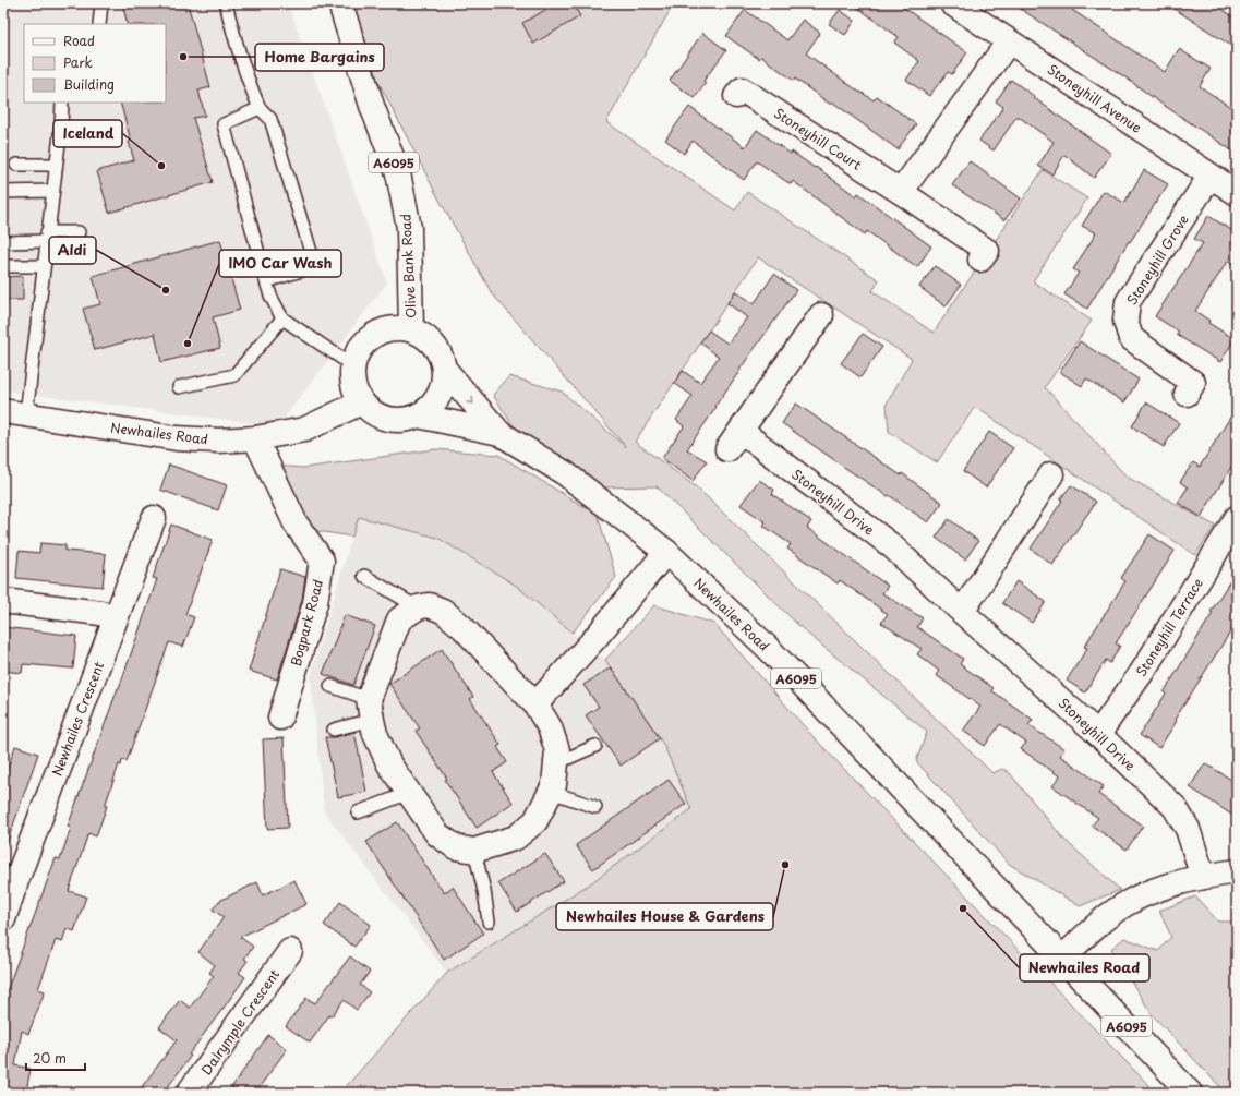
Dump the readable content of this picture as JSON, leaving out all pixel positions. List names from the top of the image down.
{
  "streets": {
    "street": [
      "Stoneyhill Avenue",
      "Stoneyhill Court",
      "A6095",
      "Stoneyhill Grove",
      "Olive Bank Road",
      "Newhailes Road",
      "Stoneyhill Drive",
      "Bogpark Road",
      "Stoneyhill Terrace",
      "Newhailes Crescent",
      "Dalrymple Crescent"
    ]
  },
  "crossings": [
    ["Stoneyhill Avenue", "Stoneyhill Grove"],
    ["Olive Bank Road", "Newhailes Road"],
    ["Newhailes Road", "Bogpark Road"],
    ["Stoneyhill Drive", "Stoneyhill Terrace"]
  ],
  "places": [
    "Home Bargains",
    "Iceland",
    "Aldi",
    "IMO Car Wash",
    "Newhailes House & Gardens",
    "Newhailes Road"
  ],
  "legend": ["Road", "Park", "Building"],
  "scale_bar": "20 m"
}
